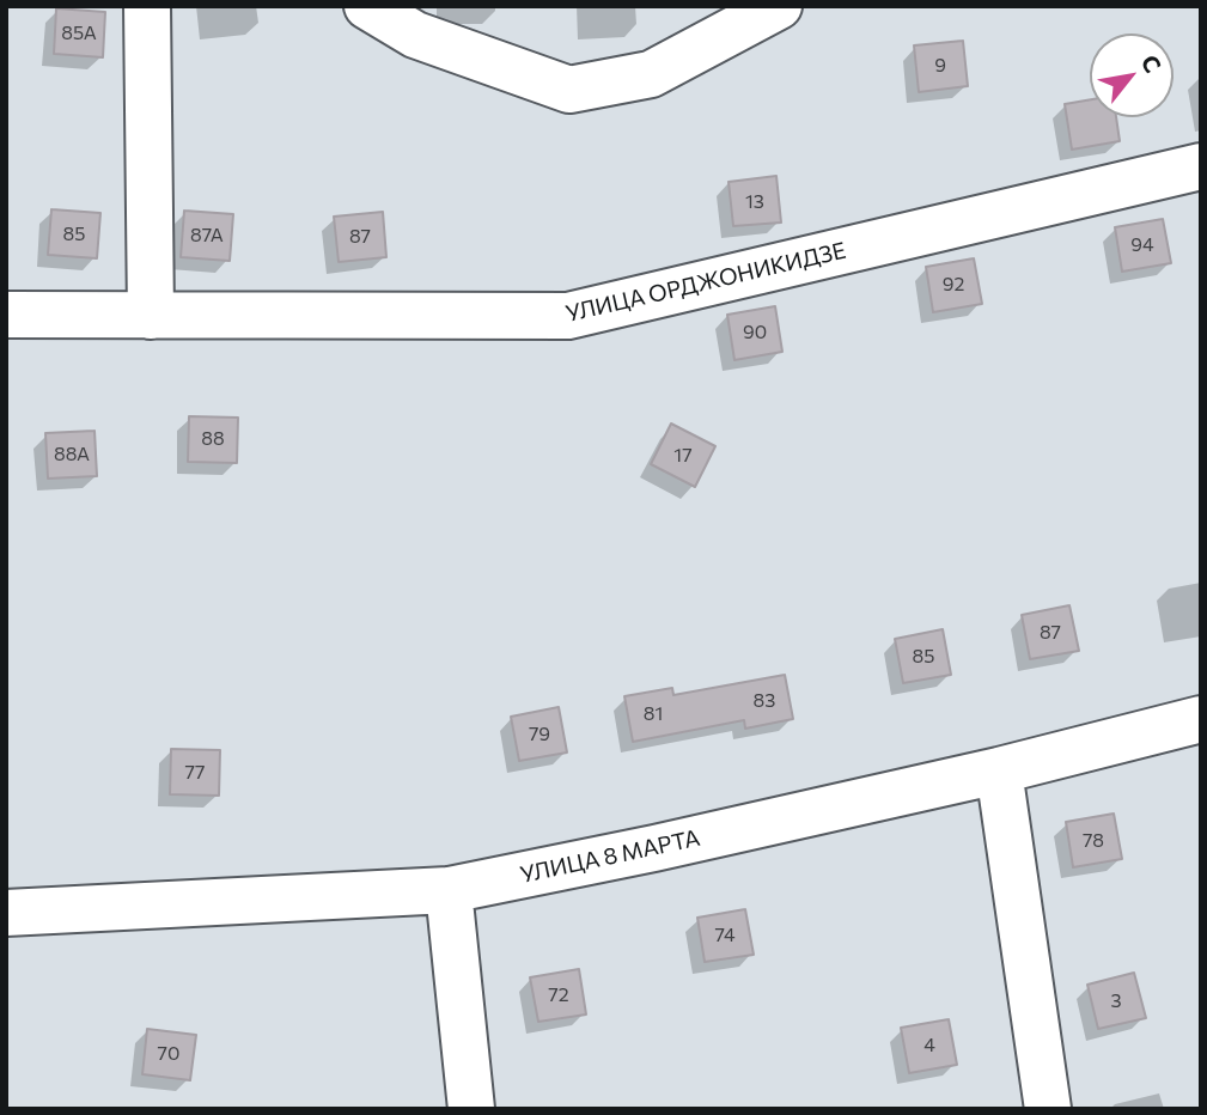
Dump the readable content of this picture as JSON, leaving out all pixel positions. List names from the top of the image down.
{
  "streets": {
    "street": ["УЛИЦА ОРДЖОНИКИДЗЕ", "УЛИЦА 8 МАРТА"]
  },
  "house_numbers": [
    "85А",
    "9",
    "13",
    "85",
    "87А",
    "87",
    "94",
    "92",
    "90",
    "88",
    "88А",
    "17",
    "87",
    "85",
    "83",
    "81",
    "79",
    "77",
    "78",
    "74",
    "72",
    "3",
    "4",
    "70"
  ],
  "north": "top right"
}
